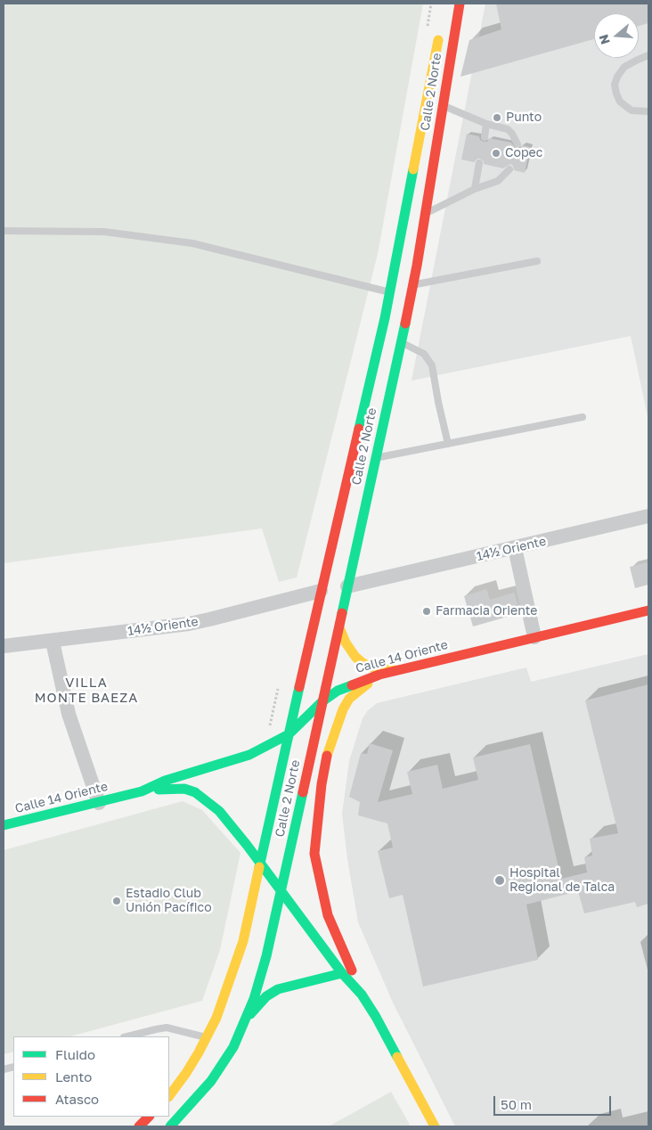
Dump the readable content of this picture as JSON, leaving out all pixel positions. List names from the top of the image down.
{
  "streets": {
    "main road": ["Calle 2 Norte", "Calle 14 Oriente"],
    "street": ["14½ Oriente"]
  },
  "crossings": [
    ["Calle 2 Norte", "14½ Oriente"],
    ["Calle 2 Norte", "Calle 14 Oriente"]
  ],
  "districts": ["VILLA MONTE BAEZA"],
  "places": [
    "Punto",
    "Copec",
    "Farmacia Oriente",
    "Hospital Regional de Talca",
    "Estadio Club Unión Pacífico"
  ],
  "legend": ["Fluido", "Lento", "Atasco"],
  "scale_bar": "50 m",
  "north": "left"
}
